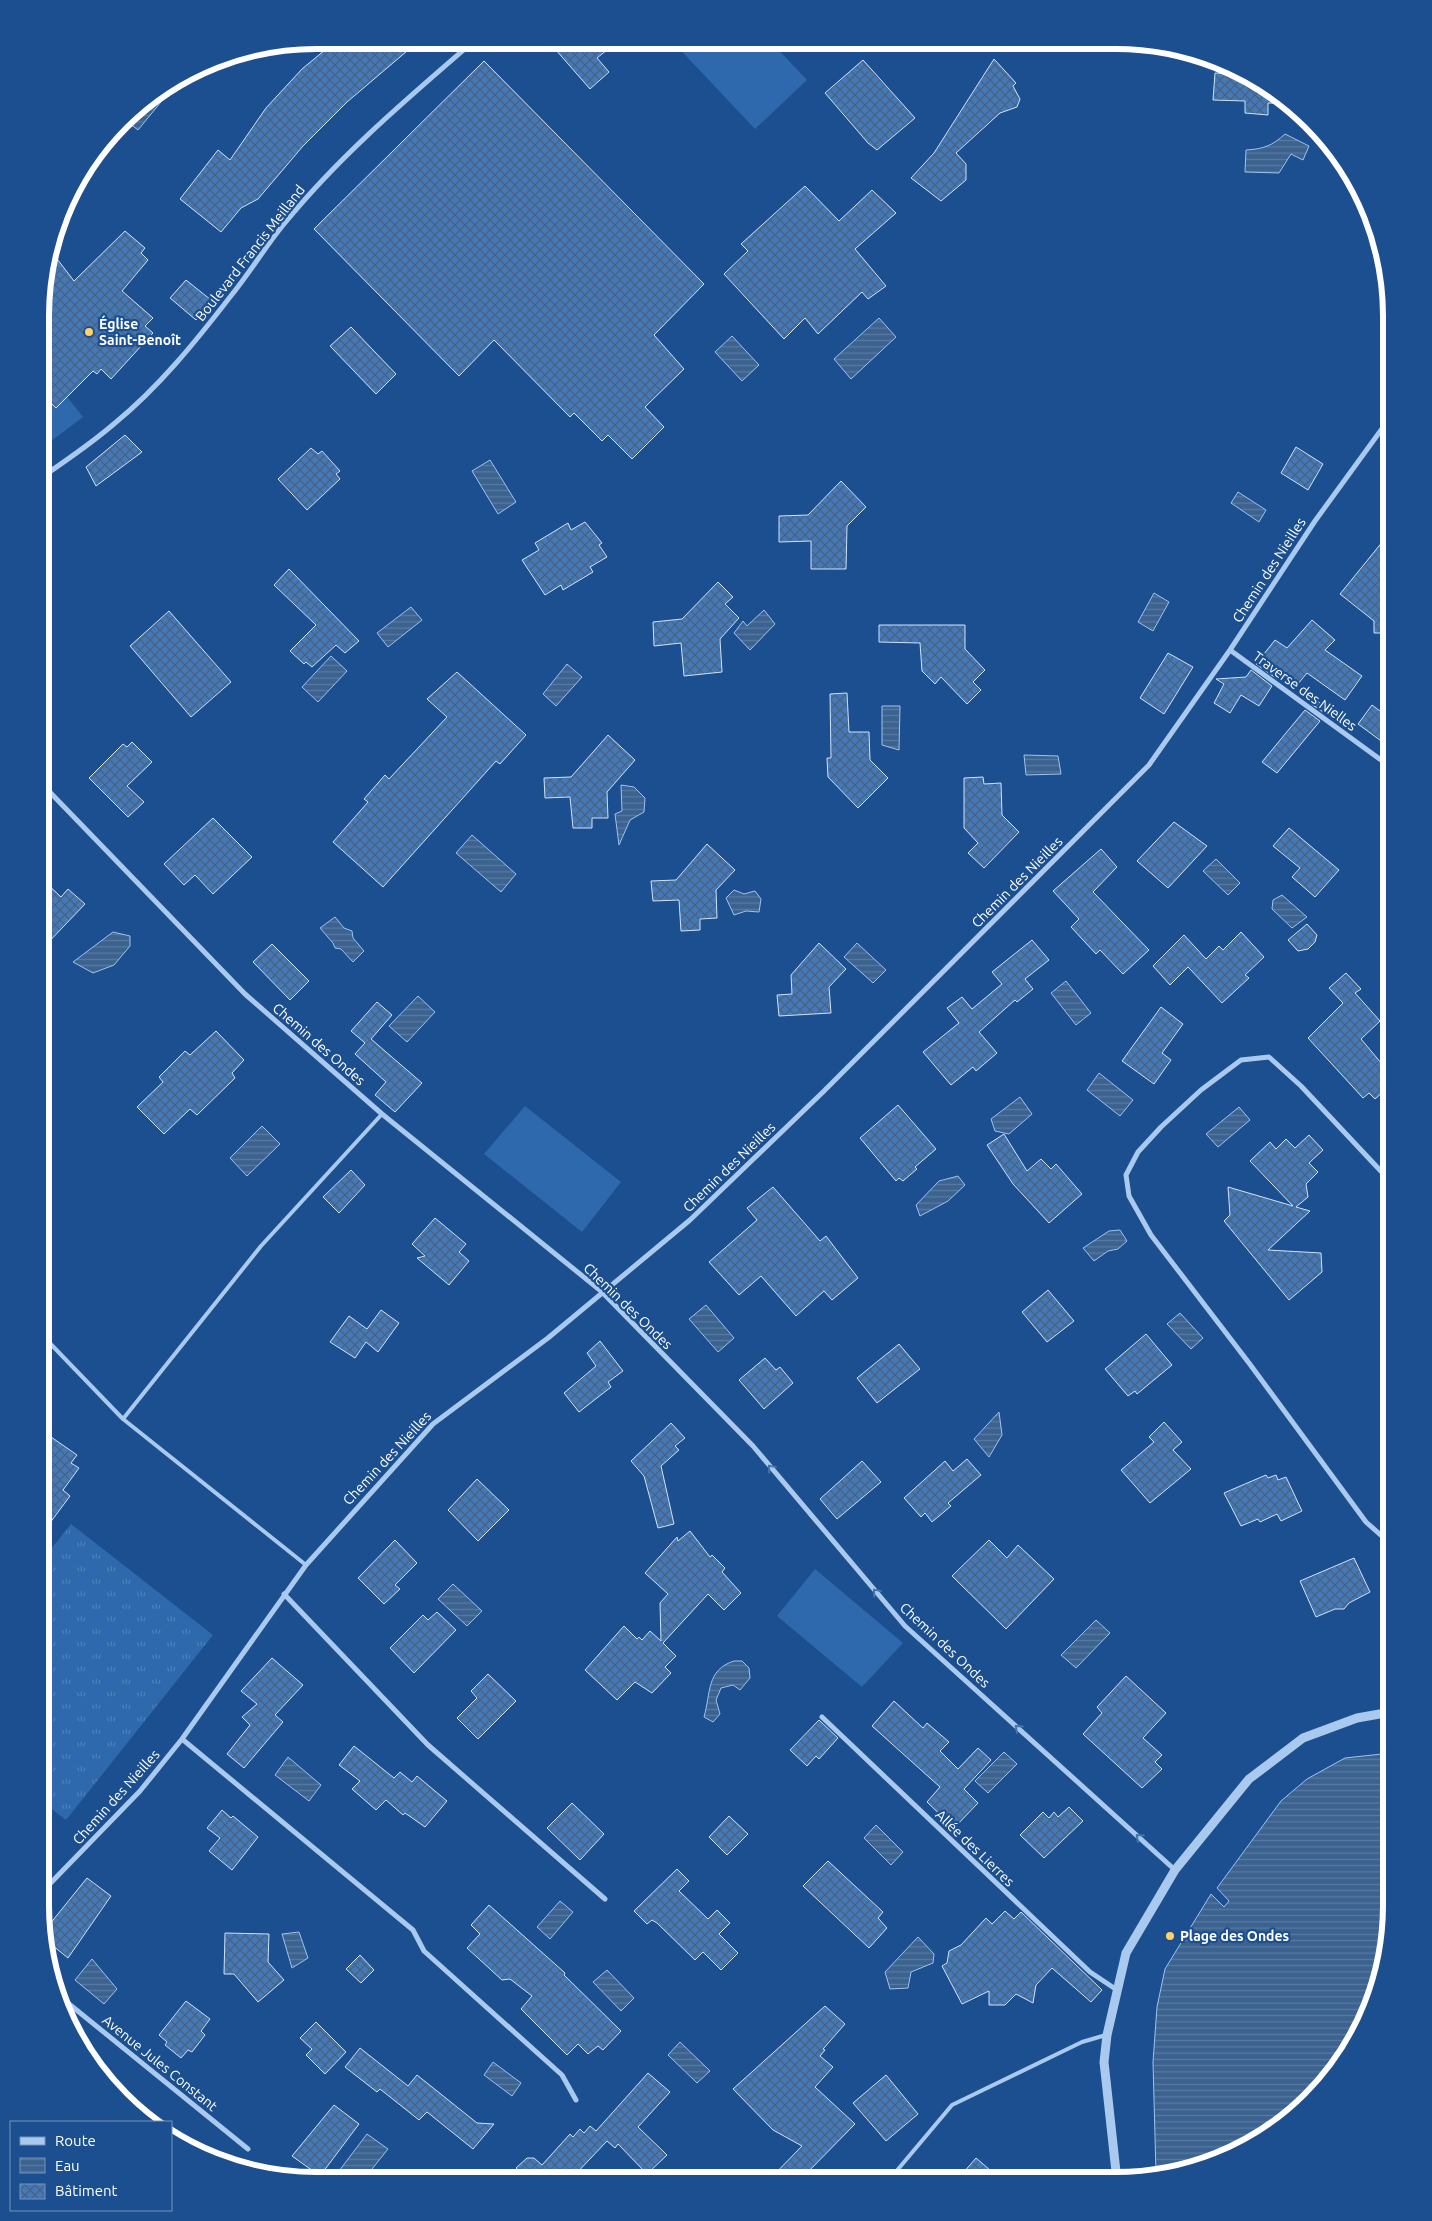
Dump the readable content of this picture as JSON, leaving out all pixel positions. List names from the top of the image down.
{
  "streets": {
    "street": [
      "Boulevard Francis Meilland",
      "Chemin des Nieilles",
      "Traverse des Nielles",
      "Chemin des Ondes",
      "Allée des Lierres",
      "Avenue Jules Constant"
    ]
  },
  "crossings": [
    ["Chemin des Nieilles", "Traverse des Nielles"],
    ["Chemin des Nieilles", "Chemin des Ondes"]
  ],
  "one_way": ["Chemin des Ondes"],
  "places": ["Église Saint-Benoît", "Plage des Ondes"],
  "legend": ["Route", "Eau", "Bâtiment"]
}
